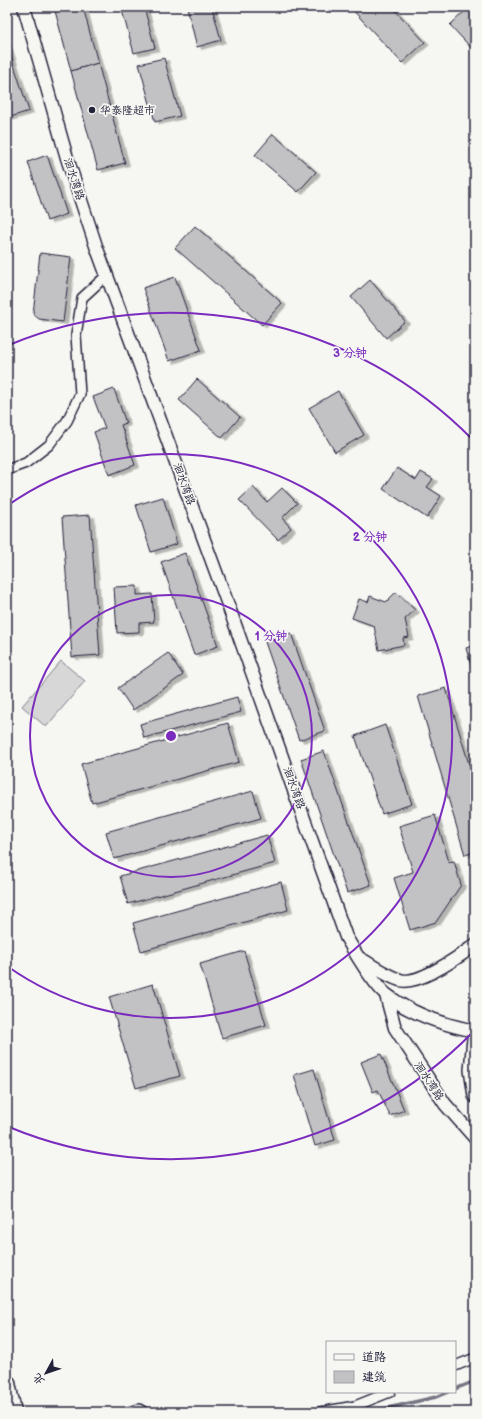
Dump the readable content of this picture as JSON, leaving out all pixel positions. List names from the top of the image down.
{
  "streets": {
    "street": ["洄水湾路"]
  },
  "places": ["华泰隆超市"],
  "legend": ["道路", "建筑"],
  "north": "bottom left",
  "rings": ["3 分钟", "2 分钟", "1 分钟"]
}
